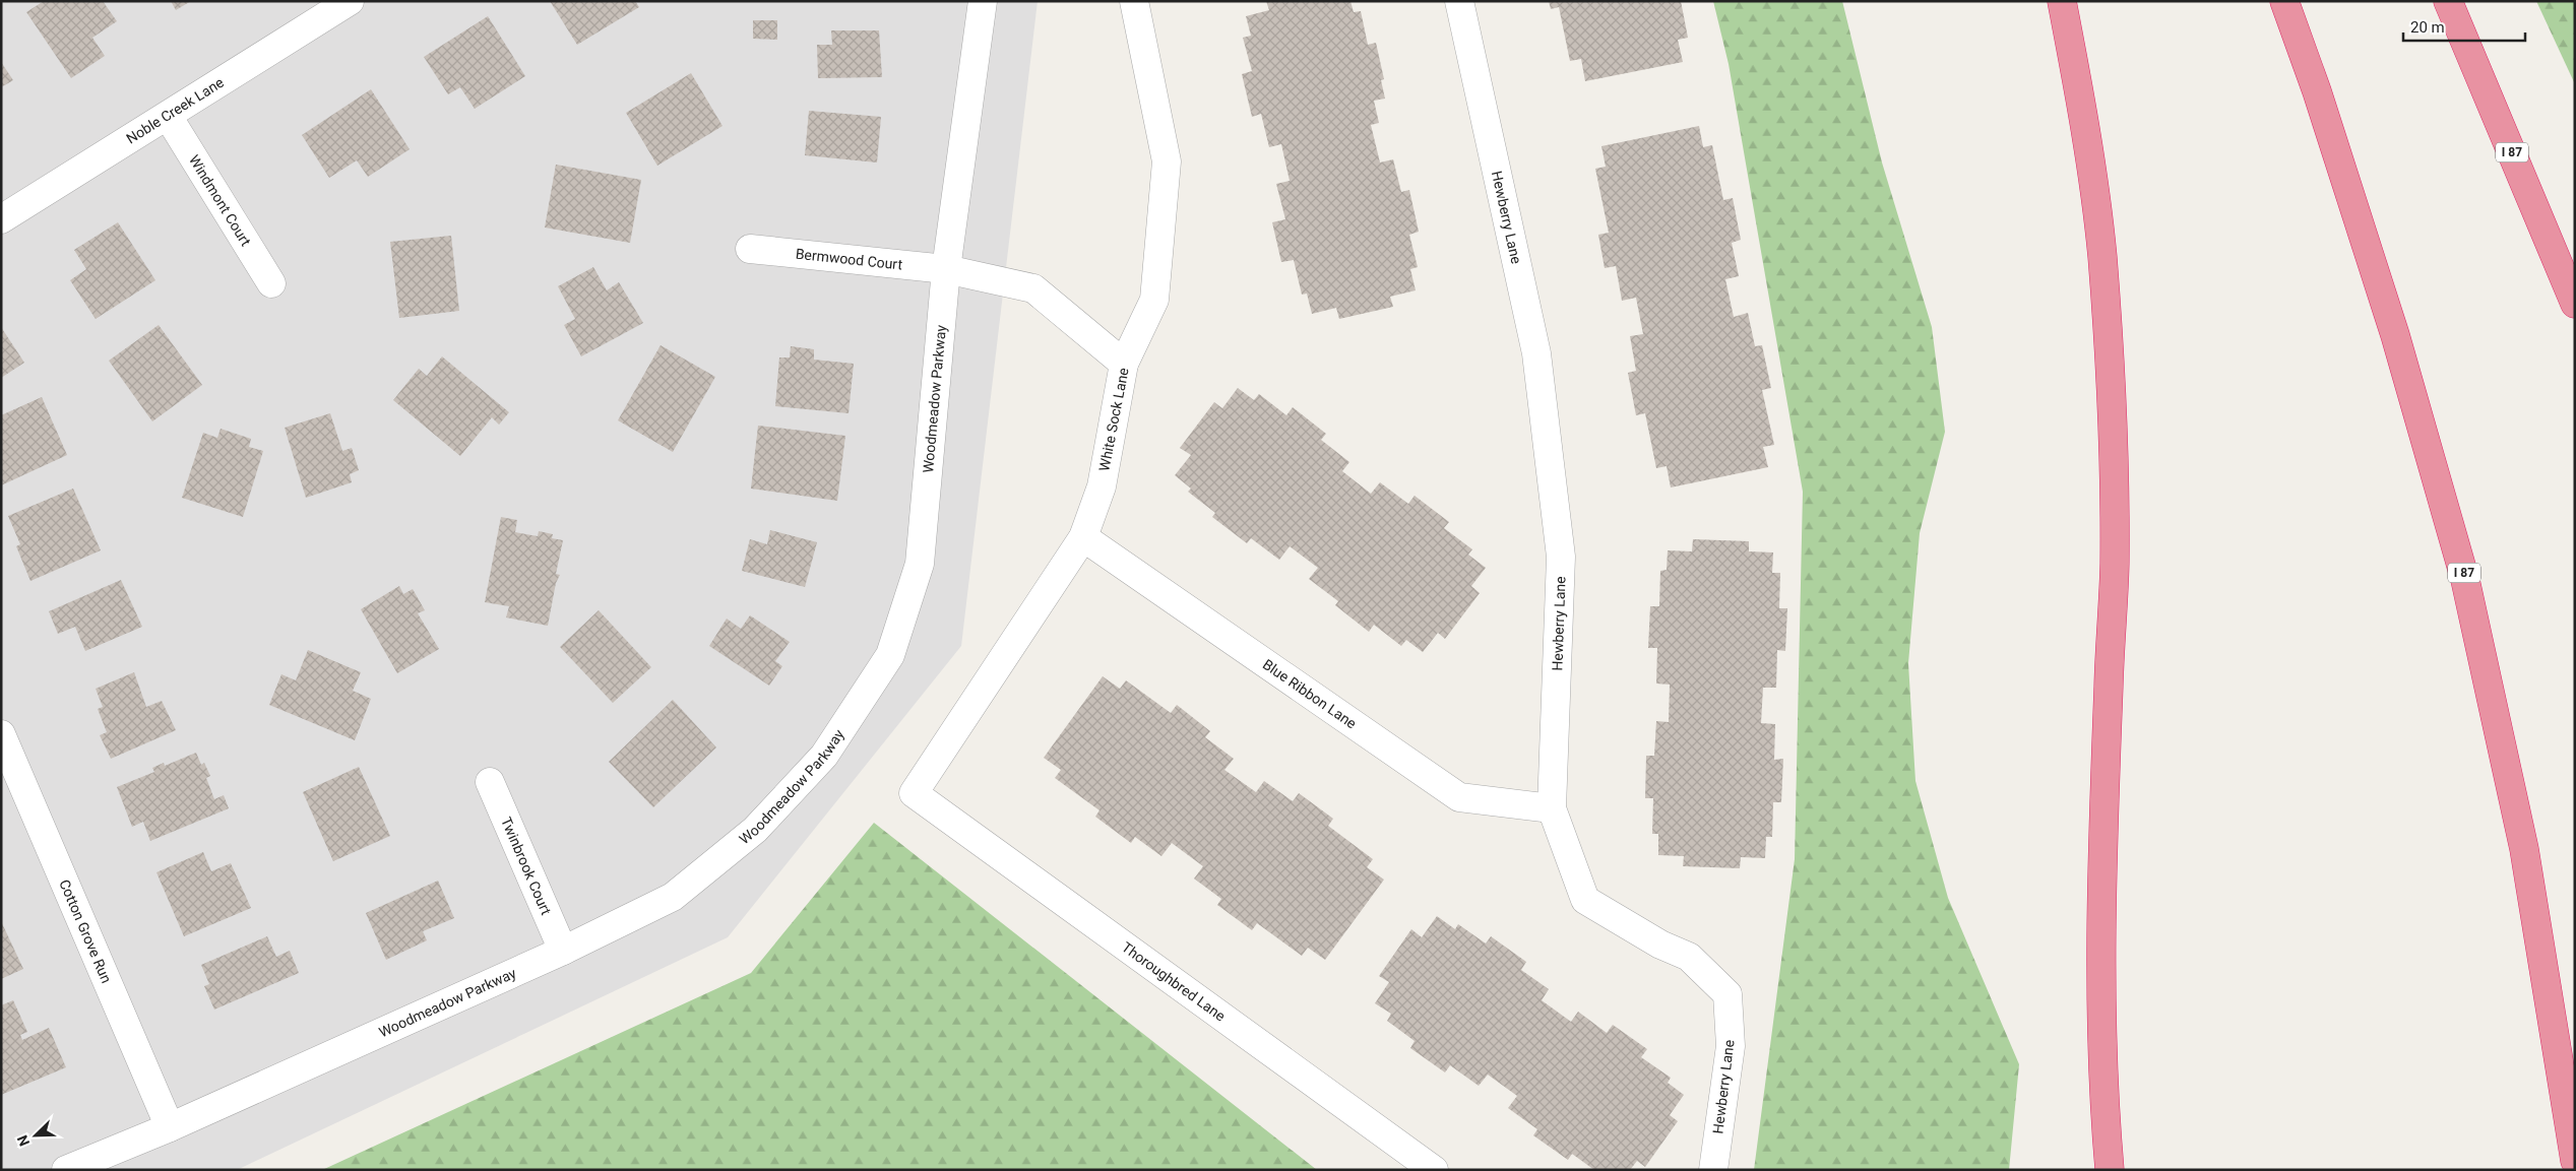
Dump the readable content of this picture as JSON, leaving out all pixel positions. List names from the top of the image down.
{
  "streets": {
    "highway": ["I 87"],
    "street": [
      "Noble Creek Lane",
      "Windmont Court",
      "Hewberry Lane",
      "Bermwood Court",
      "Woodmeadow Parkway",
      "White Sock Lane",
      "Blue Ribbon Lane",
      "Twinbrook Court",
      "Cotton Grove Run",
      "Thoroughbred Lane"
    ]
  },
  "crossings": [
    ["Noble Creek Lane", "Windmont Court"],
    ["Hewberry Lane", "Blue Ribbon Lane"],
    ["Bermwood Court", "Woodmeadow Parkway"],
    ["Bermwood Court", "White Sock Lane"],
    ["Woodmeadow Parkway", "Twinbrook Court"],
    ["Woodmeadow Parkway", "Cotton Grove Run"],
    ["White Sock Lane", "Blue Ribbon Lane"],
    ["White Sock Lane", "Thoroughbred Lane"]
  ],
  "scale_bar": "20 m",
  "north": "bottom left"
}
